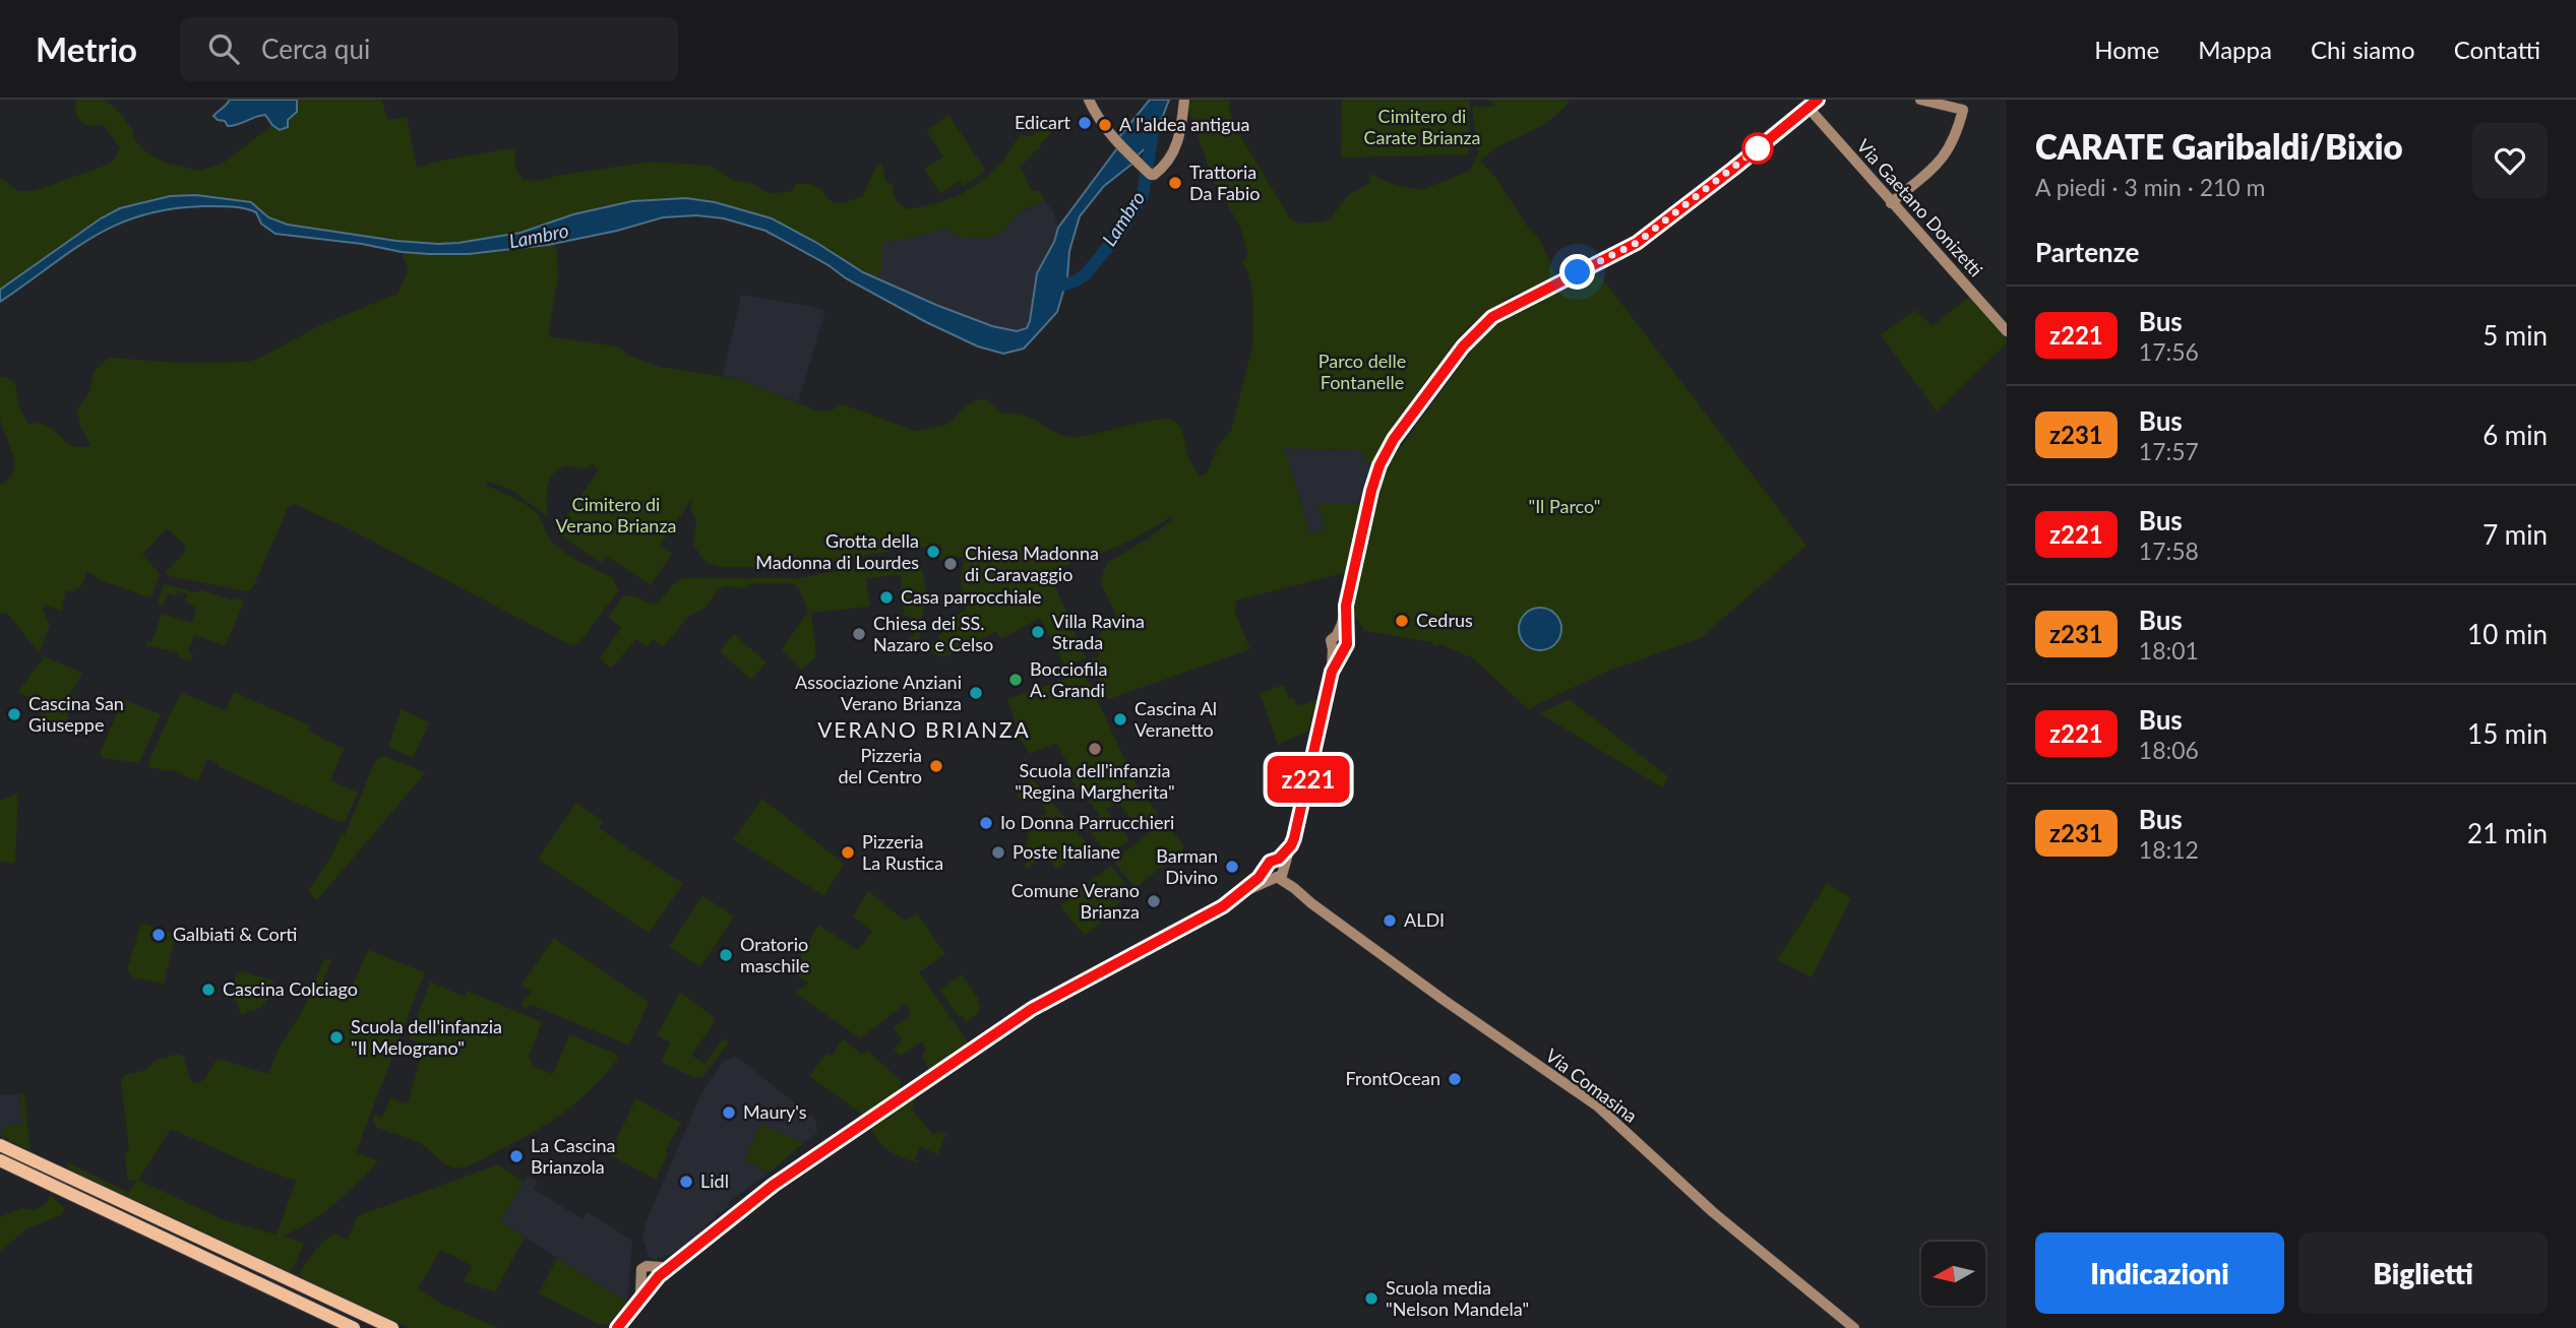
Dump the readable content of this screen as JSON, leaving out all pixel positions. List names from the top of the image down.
{
  "streets": {
    "main road": ["Via Gaetano Donizetti", "Via Comasina"]
  },
  "districts": ["VERANO BRIANZA"],
  "water": ["Lambro"],
  "parks": [
    "Cimitero di Carate Brianza",
    "Parco delle Fontanelle",
    "Cimitero di Verano Brianza",
    "\"Il Parco\""
  ],
  "places": [
    "Edicart",
    "A l'aldea antigua",
    "Trattoria Da Fabio",
    "Grotta della Madonna di Lourdes",
    "Chiesa Madonna di Caravaggio",
    "Casa parrocchiale",
    "Cedrus",
    "Villa Ravina Strada",
    "Chiesa dei SS. Nazaro e Celso",
    "Bocciofila A. Grandi",
    "Associazione Anziani Verano Brianza",
    "Cascina San Giuseppe",
    "Cascina Al Veranetto",
    "Scuola dell'infanzia \"Regina Margherita\"",
    "Pizzeria del Centro",
    "Io Donna Parrucchieri",
    "Pizzeria La Rustica",
    "Poste Italiane",
    "Barman Divino",
    "Comune Verano Brianza",
    "ALDI",
    "Galbiati & Corti",
    "Oratorio maschile",
    "Cascina Colciago",
    "Scuola dell'infanzia \"Il Melograno\"",
    "FrontOcean",
    "Maury's",
    "La Cascina Brianzola",
    "Lidl",
    "Scuola media \"Nelson Mandela\""
  ],
  "lines": ["bus line z221"],
  "north": "left",
  "page": {
    "header": "Metrio",
    "search": "Cerca qui",
    "nav": [
      "Home",
      "Mappa",
      "Chi siamo",
      "Contatti"
    ],
    "on_map": "z221",
    "heading": [
      ["CARATE Garibaldi/Bixio", "A piedi · 3 min · 210 m"],
      "Partenze"
    ],
    "list": [
      {
        "mark": "z221",
        "name": "Bus",
        "note": "17:56",
        "value": "5 min"
      },
      {
        "mark": "z231",
        "name": "Bus",
        "note": "17:57",
        "value": "6 min"
      },
      {
        "mark": "z221",
        "name": "Bus",
        "note": "17:58",
        "value": "7 min"
      },
      {
        "mark": "z231",
        "name": "Bus",
        "note": "18:01",
        "value": "10 min"
      },
      {
        "mark": "z221",
        "name": "Bus",
        "note": "18:06",
        "value": "15 min"
      },
      {
        "mark": "z231",
        "name": "Bus",
        "note": "18:12",
        "value": "21 min"
      }
    ],
    "buttons": ["Indicazioni", "Biglietti"]
  }
}
